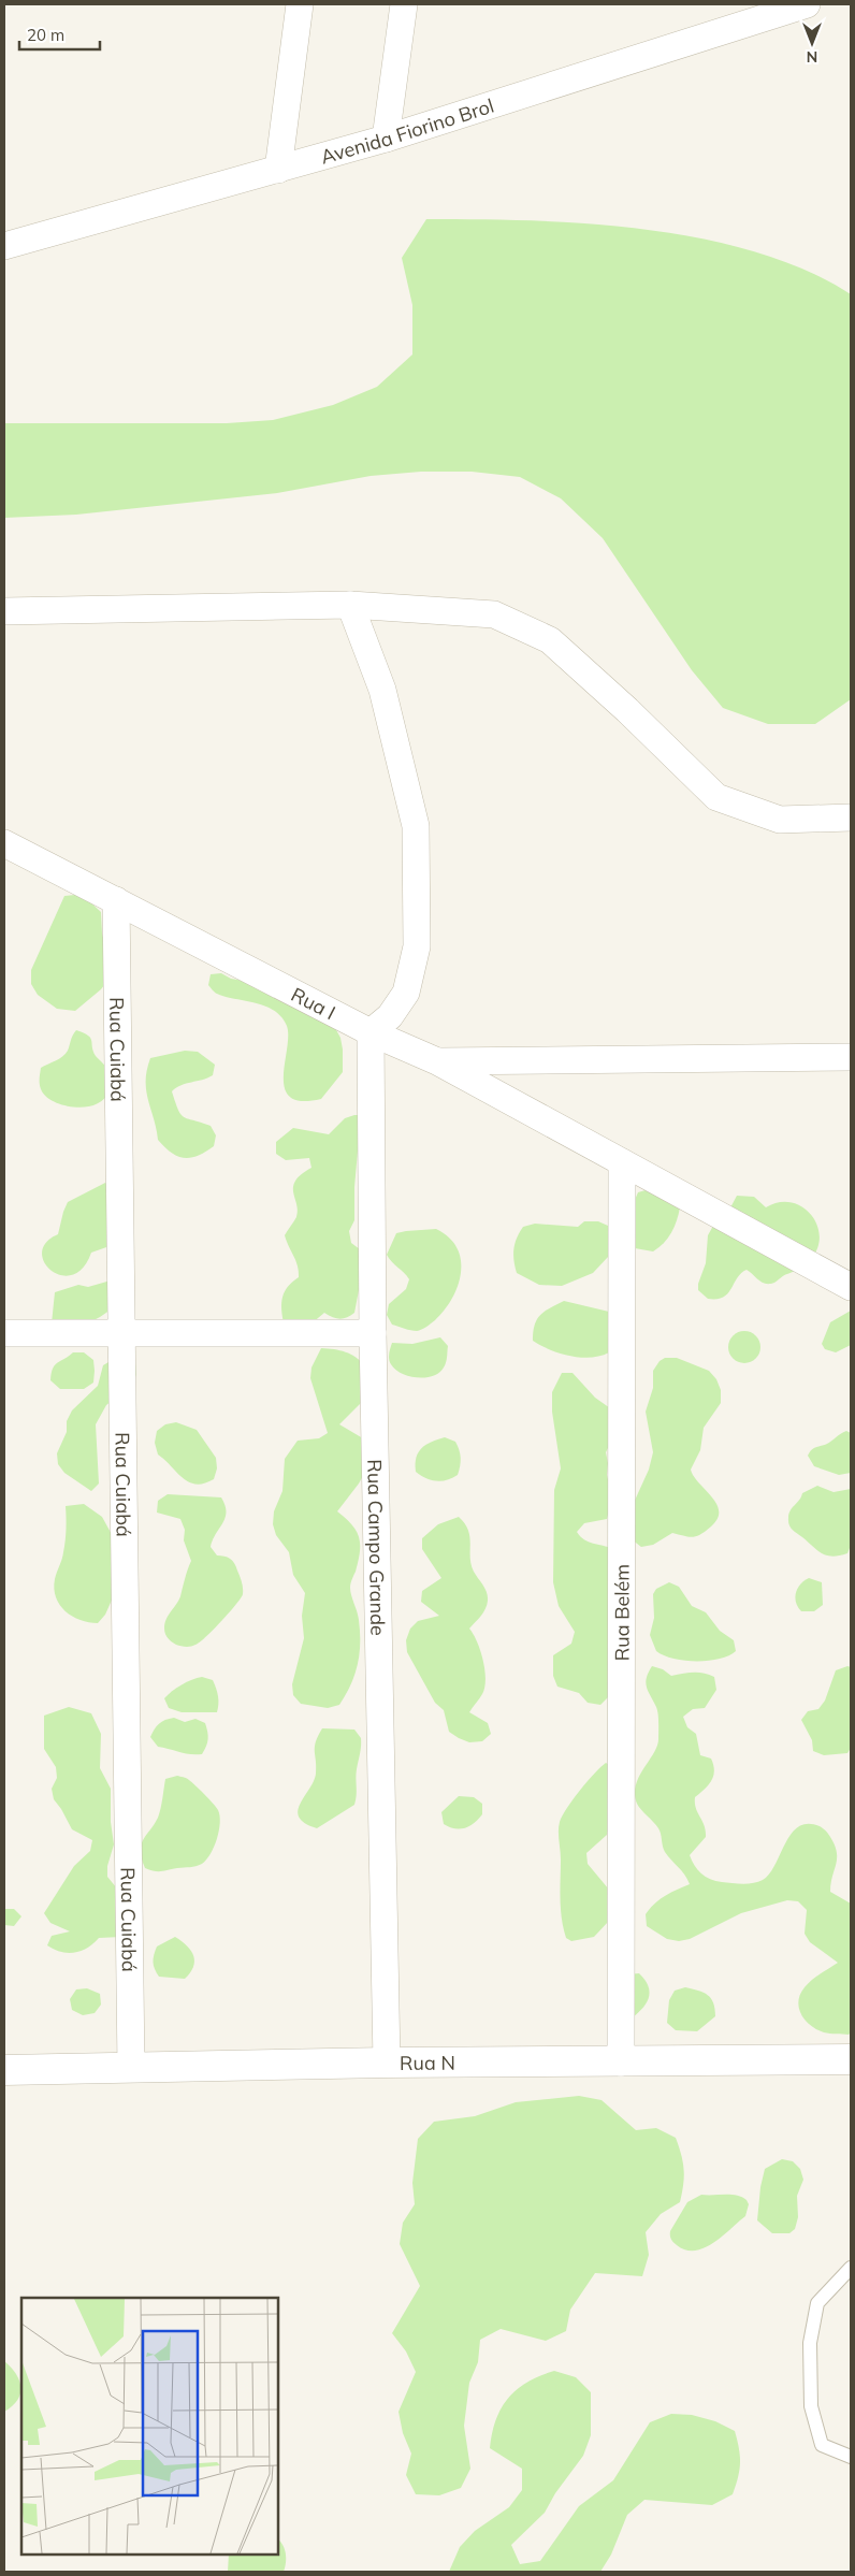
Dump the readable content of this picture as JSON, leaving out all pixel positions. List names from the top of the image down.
{
  "streets": {
    "street": [
      "Avenida Fiorino Brol",
      "Rua I",
      "Rua Cuiabá",
      "Rua Campo Grande",
      "Rua Belém",
      "Rua N"
    ]
  },
  "crossings": [
    ["Rua I", "Rua Cuiabá"],
    ["Rua I", "Rua Campo Grande"],
    ["Rua I", "Rua Belém"],
    ["Rua Cuiabá", "Rua N"],
    ["Rua Campo Grande", "Rua N"],
    ["Rua Belém", "Rua N"]
  ],
  "scale_bar": "20 m",
  "north": "bottom"
}
